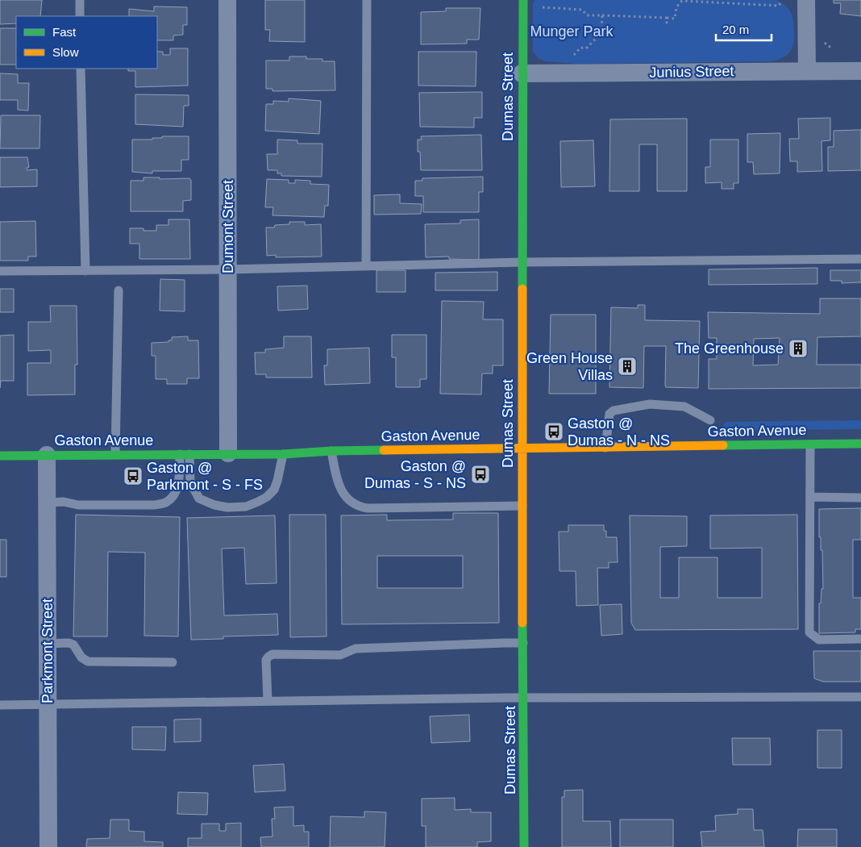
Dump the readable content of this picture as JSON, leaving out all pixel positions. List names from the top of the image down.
{
  "streets": {
    "main road": ["Dumas Street", "Gaston Avenue"],
    "street": ["Junius Street", "Dumont Street", "Parkmont Street"]
  },
  "crossings": [
    ["Junius Street", "Dumas Street"],
    ["Dumas Street", "Gaston Avenue"],
    ["Dumont Street", "Gaston Avenue"],
    ["Gaston Avenue", "Parkmont Street"]
  ],
  "parks": ["Munger Park"],
  "places": {
    "building": ["The Greenhouse", "Green House Villas"],
    "bus stop": ["Gaston @ Dumas - N - NS", "Gaston @ Dumas - S - NS", "Gaston @ Parkmont - S - FS"]
  },
  "legend": ["Fast", "Slow"],
  "scale_bar": "20 m"
}
